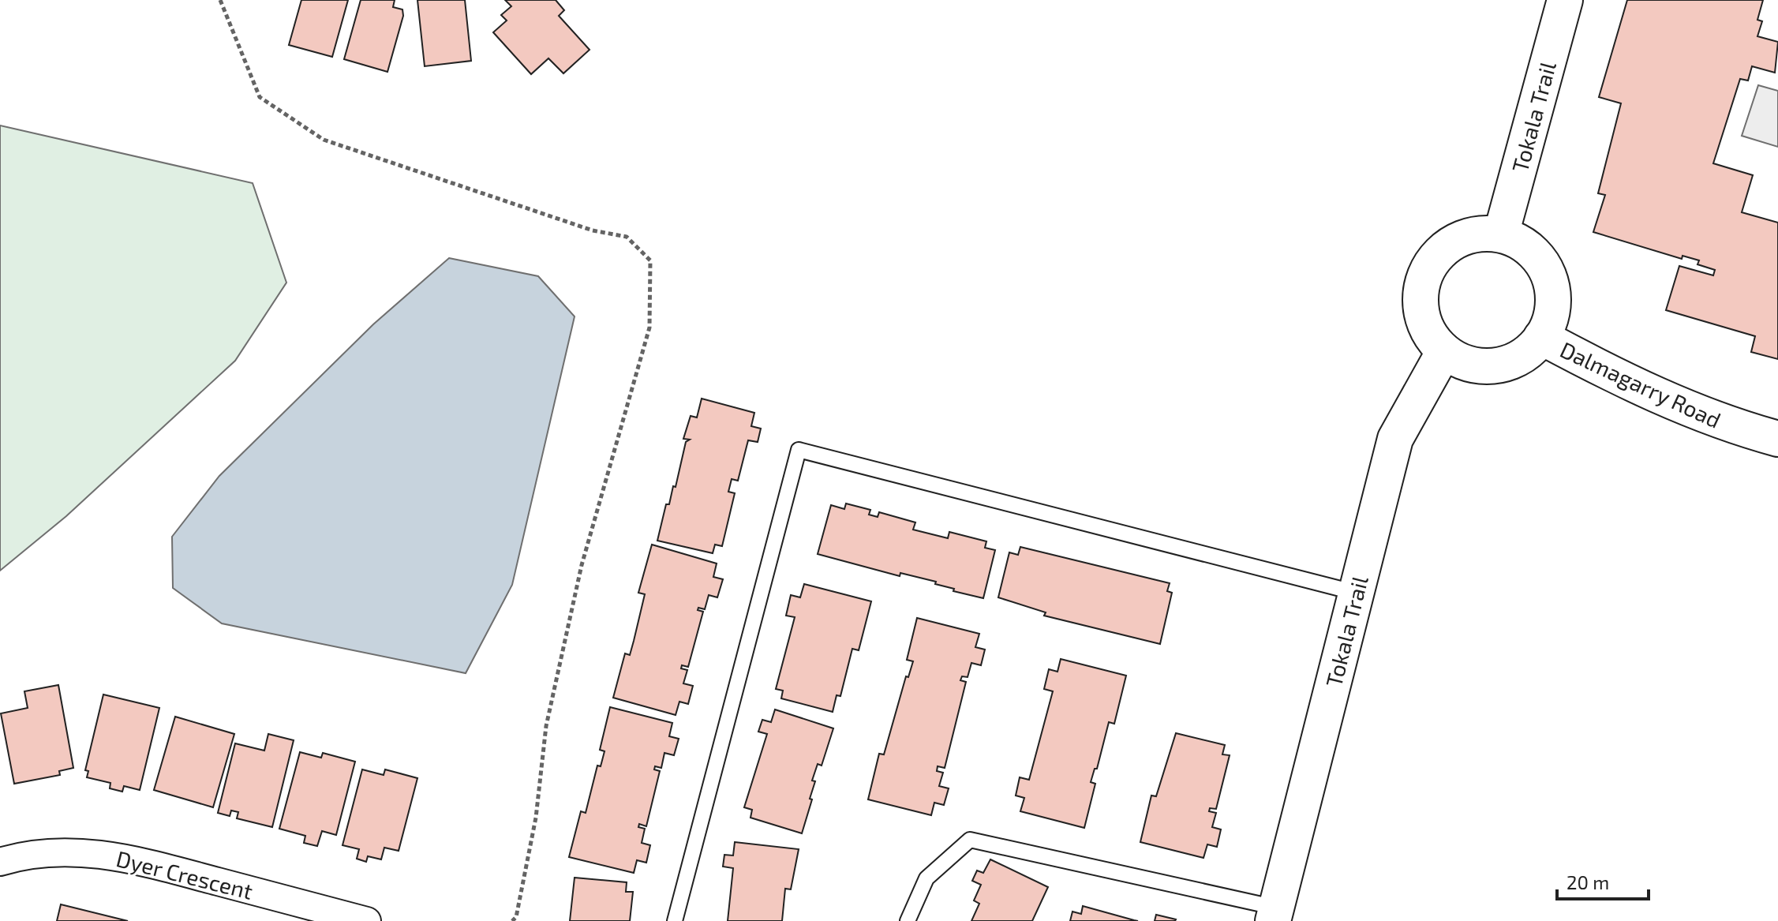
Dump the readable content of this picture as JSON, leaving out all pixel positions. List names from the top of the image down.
{
  "streets": {
    "street": ["Tokala Trail", "Dalmagarry Road", "Dyer Crescent"]
  },
  "crossings": [
    ["Tokala Trail", "Dalmagarry Road"]
  ],
  "scale_bar": "20 m"
}
